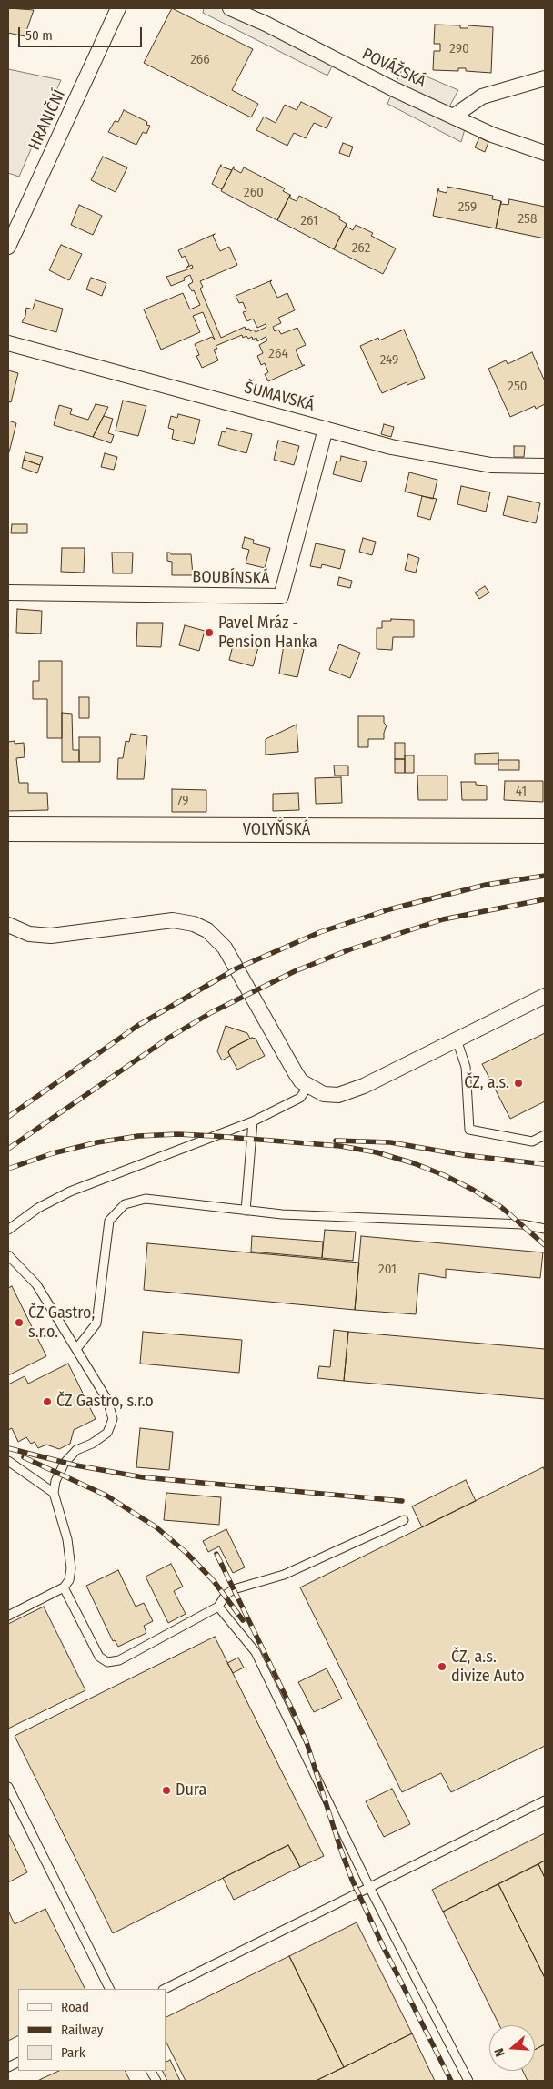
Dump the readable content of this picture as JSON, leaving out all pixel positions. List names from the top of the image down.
{
  "streets": {
    "main road": ["VOLYŇSKÁ"],
    "street": [
      "POVÁŽSKÁ",
      "HRANIČNÍ",
      "ŠUMAVSKÁ",
      "BOUBÍNSKÁ"
    ]
  },
  "crossings": [
    ["ŠUMAVSKÁ", "BOUBÍNSKÁ"]
  ],
  "places": [
    "Pavel Mráz - Pension Hanka",
    "ČZ, a.s.",
    "ČZ Gastro, s.r.o.",
    "ČZ Gastro, s.r.o",
    "ČZ, a.s. divize Auto",
    "Dura"
  ],
  "house_numbers": [
    "290",
    "266",
    "260",
    "259",
    "258",
    "261",
    "262",
    "264",
    "249",
    "250",
    "41",
    "79",
    "201"
  ],
  "legend": ["Road", "Railway", "Park"],
  "scale_bar": "50 m",
  "north": "left"
}
